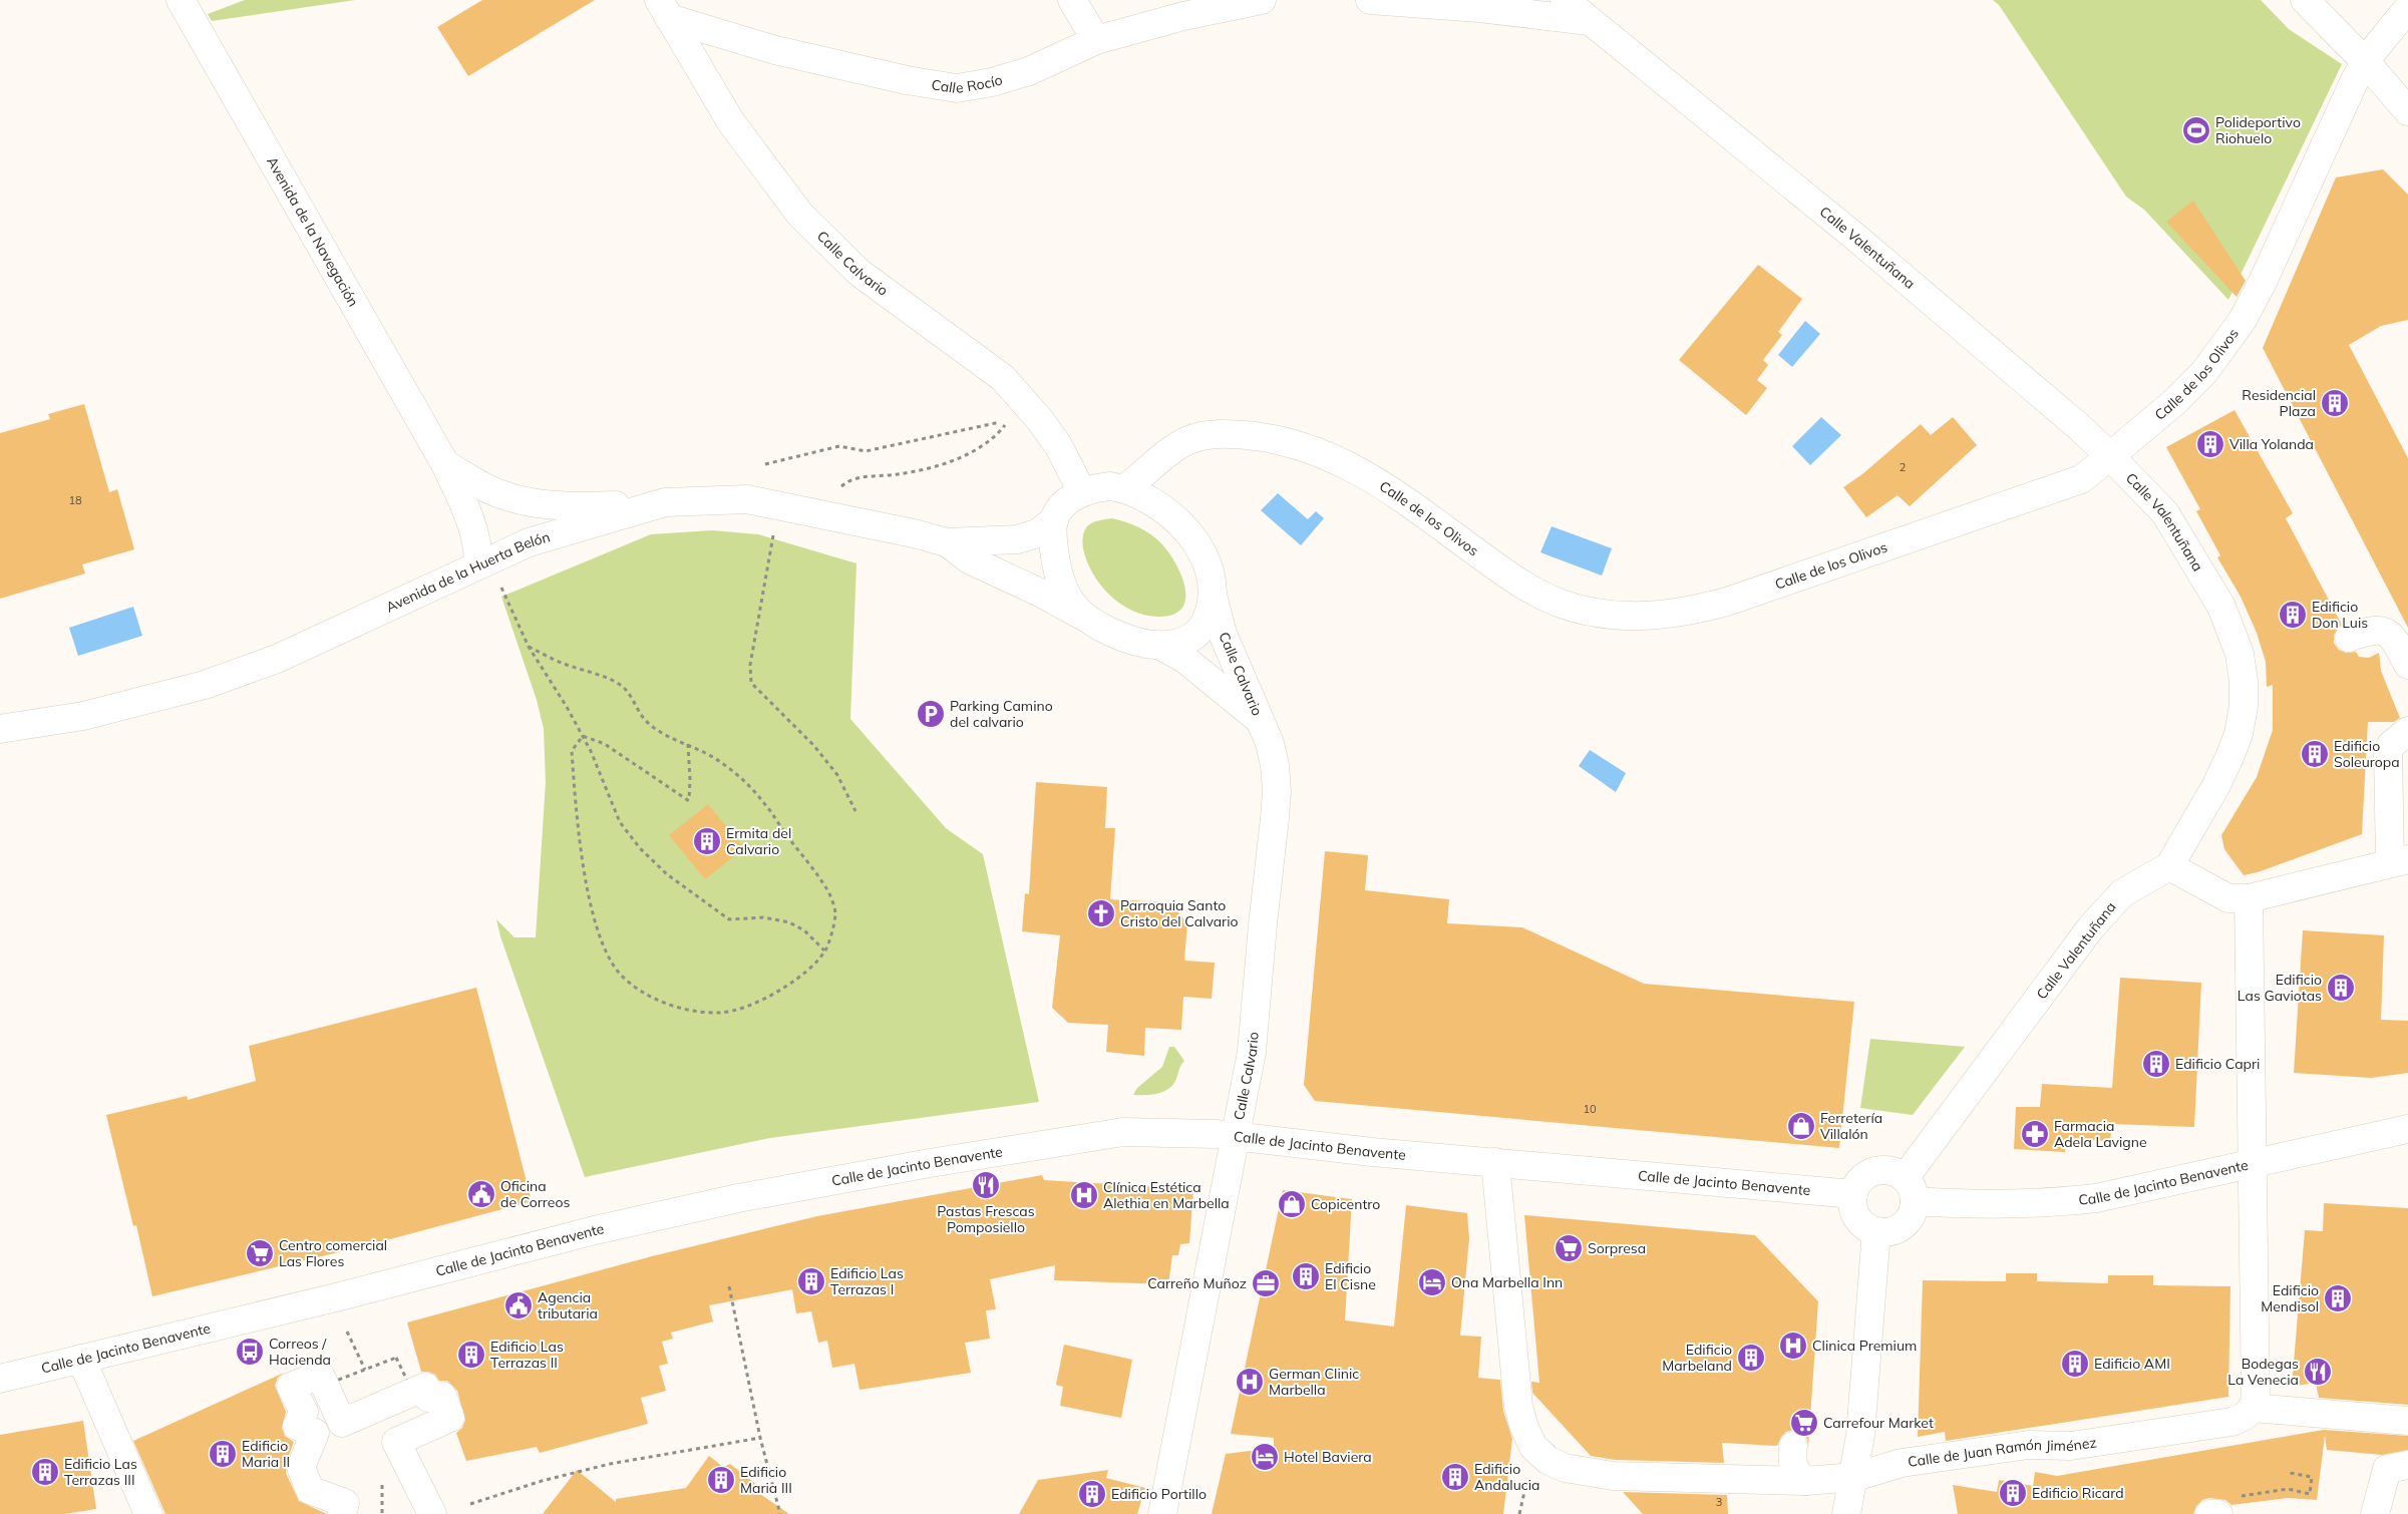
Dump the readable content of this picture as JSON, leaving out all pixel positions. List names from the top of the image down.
{
  "streets": {
    "street": [
      "Calle Rocío",
      "Avenida de la Navegación",
      "Calle Valentuñana",
      "Calle Calvario",
      "Calle de los Olivos",
      "Avenida de la Huerta Belón",
      "Calle de Jacinto Benavente",
      "Calle de Juan Ramón Jiménez"
    ]
  },
  "crossings": [
    ["Calle Rocío", "Calle Calvario"],
    ["Avenida de la Navegación", "Avenida de la Huerta Belón"],
    ["Calle Valentuñana", "Calle de los Olivos"],
    ["Calle Valentuñana", "Calle de Jacinto Benavente"],
    ["Calle Calvario", "Calle de los Olivos"],
    ["Calle Calvario", "Avenida de la Huerta Belón"],
    ["Calle Calvario", "Calle de Jacinto Benavente"],
    ["Calle de los Olivos", "Avenida de la Huerta Belón"],
    ["Calle de Jacinto Benavente", "Calle de Juan Ramón Jiménez"]
  ],
  "places": {
    "sports": ["Polideportivo Riohuelo"],
    "building": [
      "Residencial Plaza",
      "Villa Yolanda",
      "Edificio Don Luis",
      "Edificio Soleuropa",
      "Ermita del Calvario",
      "Edificio Las Gaviotas",
      "Edificio Capri",
      "Edificio El Cisne",
      "Edificio Las Terrazas I",
      "Edificio Mendisol",
      "Edificio Las Terrazas II",
      "Edificio Marbeland",
      "Edificio AMI",
      "Edificio Maria II",
      "Edificio Las Terrazas III",
      "Edificio Andalucia",
      "Edificio Maria III",
      "Edificio Ricard",
      "Edificio Portillo"
    ],
    "parking": ["Parking Camino del calvario"],
    "church": ["Parroquia Santo Cristo del Calvario"],
    "shop": ["Ferretería Villalón", "Copicentro"],
    "pharmacy": ["Farmacia Adela Lavigne"],
    "restaurant": ["Pastas Frescas Pomposiello", "Bodegas La Venecia"],
    "public building": ["Oficina de Correos", "Agencia tributaria"],
    "hospital": ["Clínica Estética Alethia en Marbella", "Clinica Premium", "German Clinic Marbella"],
    "supermarket": ["Sorpresa", "Centro comercial Las Flores", "Carrefour Market"],
    "hotel": ["Ona Marbella Inn", "Hotel Baviera"],
    "office": ["Carreño Muñoz"],
    "bus stop": ["Correos / Hacienda"]
  },
  "house_numbers": [
    "2",
    "18",
    "10",
    "3"
  ]
}
